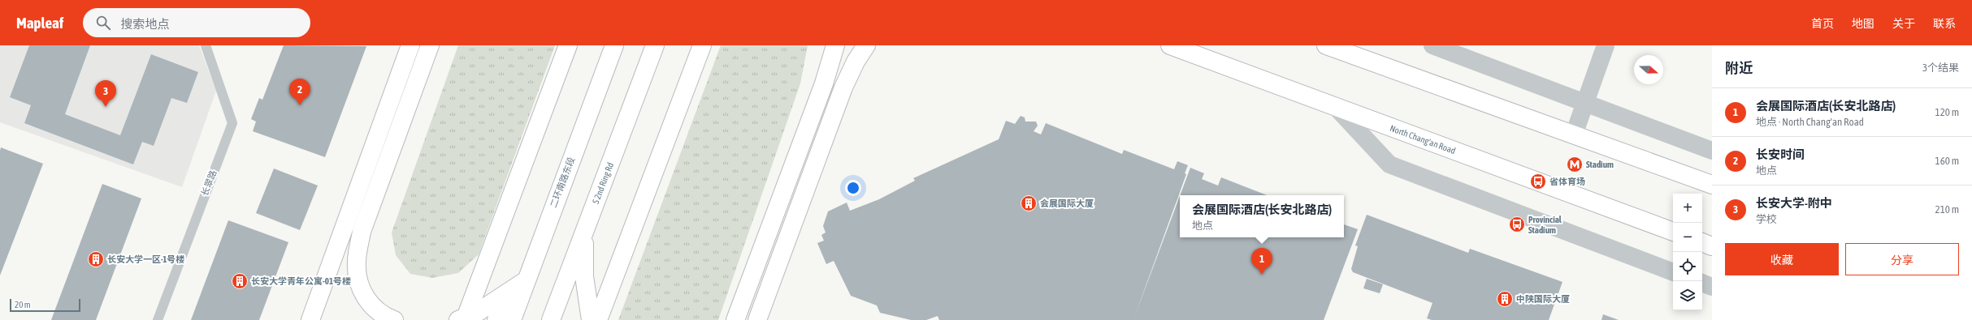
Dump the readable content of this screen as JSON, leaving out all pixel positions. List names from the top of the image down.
{
  "streets": {
    "main road": ["North Chang'an Road", "二环南路东段", "S 2nd Ring Rd"],
    "lane": ["长翠路"]
  },
  "places": {
    "metro station": ["Stadium"],
    "bus stop": ["省体育场", "Provincial Stadium"],
    "building": [
      "会展国际大厦",
      "长安大学一区-1号楼",
      "长安大学青年公寓-01号楼",
      "中陕国际大厦"
    ]
  },
  "scale_bar": "20 m",
  "north": "right",
  "page": {
    "header": "Mapleaf",
    "search": "搜索地点",
    "nav": [
      "首页",
      "地图",
      "关于",
      "联系"
    ],
    "heading": ["附近", "3个结果"],
    "pins": ["2", "3", "1"],
    "list": [
      {
        "mark": "1",
        "name": "会展国际酒店(长安北路店)",
        "note": "地点 · North Chang'an Road",
        "value": "120 m"
      },
      {
        "mark": "2",
        "name": "长安时间",
        "note": "地点",
        "value": "160 m"
      },
      {
        "mark": "3",
        "name": "长安大学-附中",
        "note": "学校",
        "value": "210 m"
      }
    ],
    "map_buttons": ["+", "−"],
    "popup": ["会展国际酒店(长安北路店)", "地点"],
    "buttons": ["收藏", "分享"],
    "scale": "20 m"
  }
}
